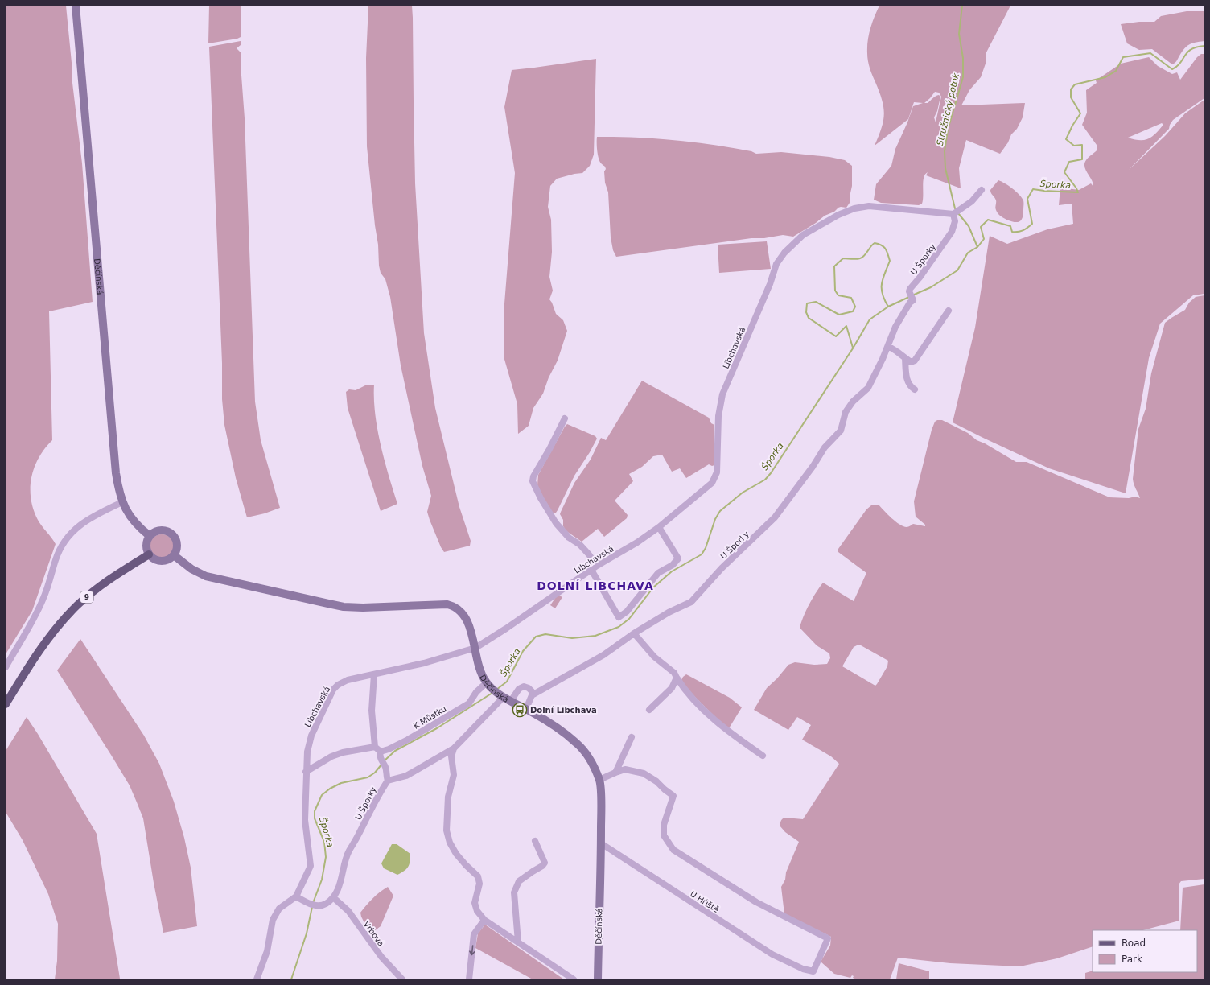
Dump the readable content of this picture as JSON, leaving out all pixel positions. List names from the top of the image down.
{
  "streets": {
    "main road": ["Děčínská", "9"],
    "street": [
      "U Šporky",
      "Libchavská",
      "K Můstku",
      "U Hřiště",
      "Vrbová"
    ]
  },
  "crossings": [
    ["U Šporky", "Libchavská"],
    ["U Šporky", "Vrbová"],
    ["Děčínská", "Libchavská"],
    ["Děčínská", "9"],
    ["Děčínská", "K Můstku"],
    ["Děčínská", "U Hřiště"]
  ],
  "districts": ["DOLNÍ LIBCHAVA"],
  "water": ["Stružnický potok", "Šporka"],
  "places": {
    "bus stop": ["Dolní Libchava"]
  },
  "legend": ["Road", "Park"]
}
